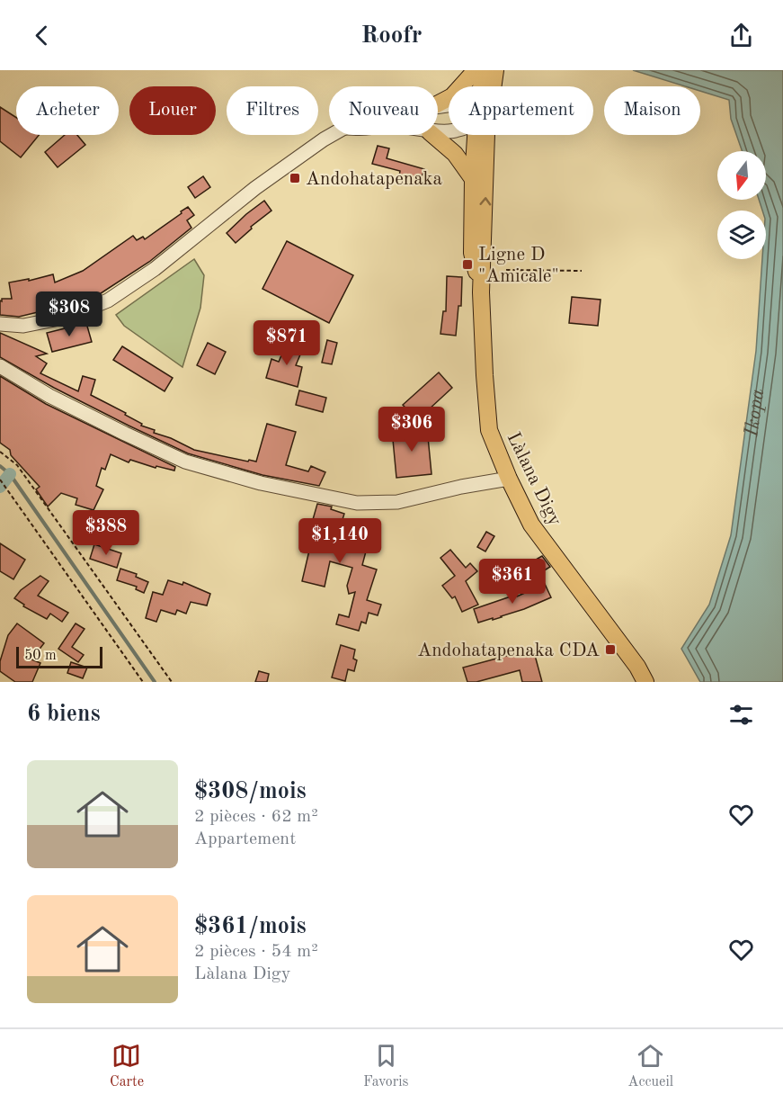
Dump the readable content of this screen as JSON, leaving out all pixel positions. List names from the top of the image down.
{
  "streets": {
    "main road": ["Làlana Digy"]
  },
  "water": ["Ikopa"],
  "places": {
    "transit": ["Andohatapenaka", "Ligne D \"Amicale\"", "Andohatapenaka CDA"]
  },
  "scale_bar": "50 m",
  "north": "bottom",
  "page": {
    "header": "Roofr",
    "chip": [
      "Acheter",
      "Louer",
      "Filtres",
      "Nouveau",
      "Appartement",
      "Maison"
    ],
    "price": [
      "$308",
      "$871",
      "$306",
      "$388",
      "$1,140",
      "$361"
    ],
    "scale": "50 m",
    "heading": "6 biens",
    "list": [
      {
        "name": "$308/mois",
        "note": "2 pièces · 62 m² · Appartement"
      },
      {
        "name": "$361/mois",
        "note": "2 pièces · 54 m² · Làlana Digy"
      }
    ],
    "tabs": ["Carte", "Favoris", "Accueil"]
  }
}
